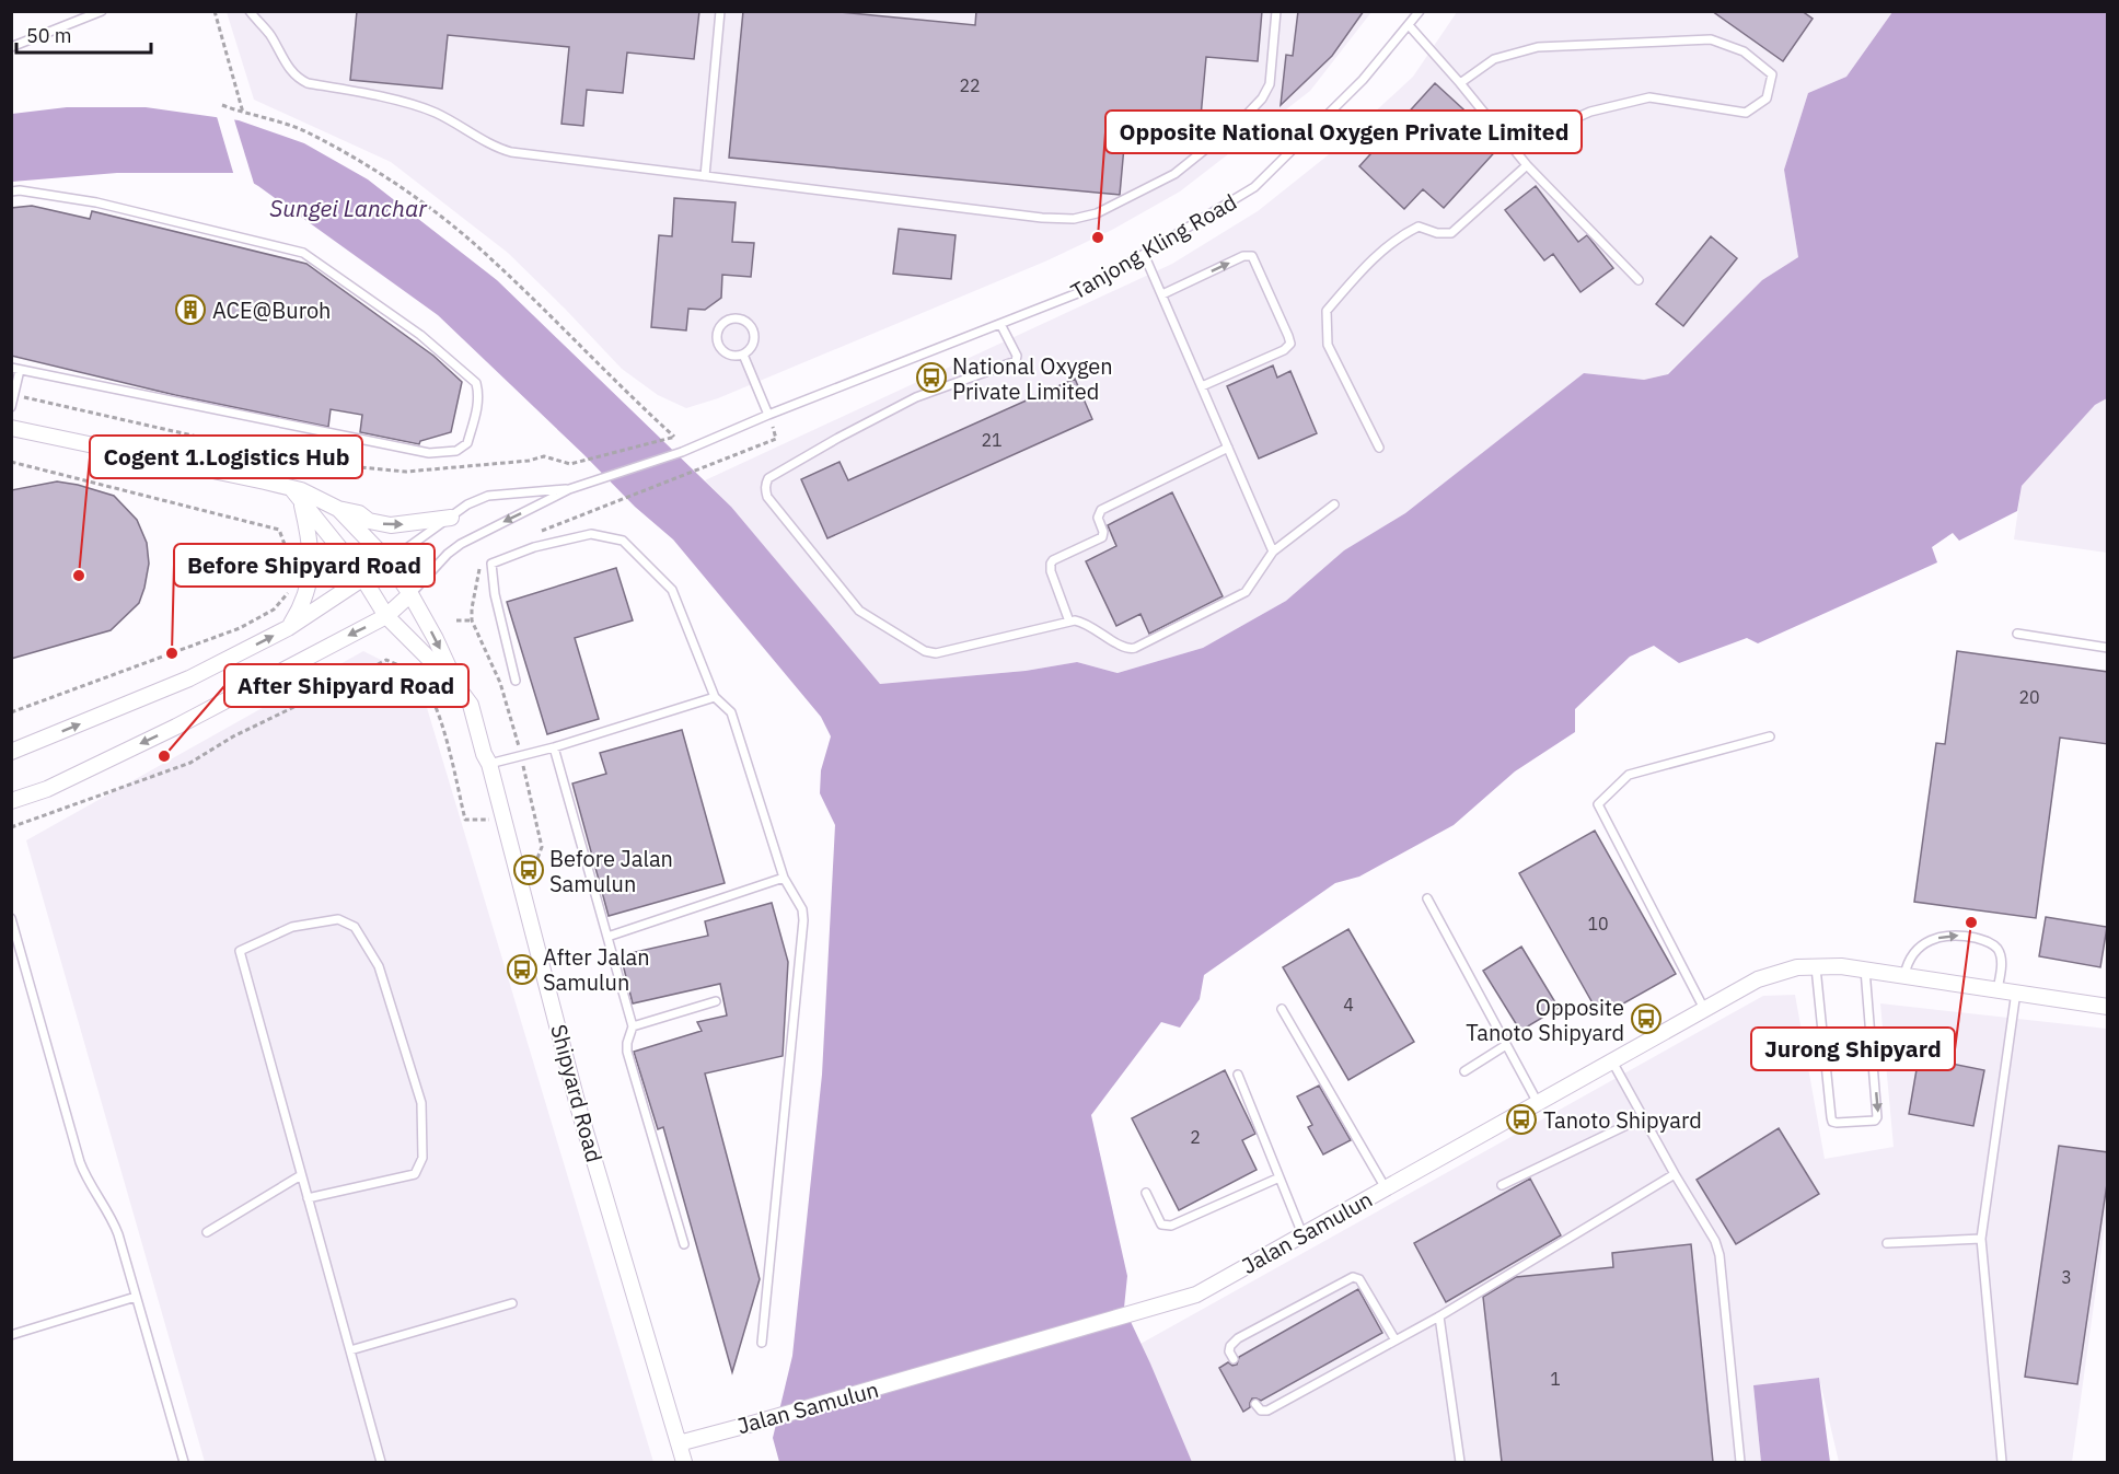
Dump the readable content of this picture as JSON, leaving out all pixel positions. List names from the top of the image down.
{
  "streets": {
    "street": ["Tanjong Kling Road", "Shipyard Road", "Jalan Samulun"]
  },
  "crossings": [
    ["Tanjong Kling Road", "Shipyard Road"],
    ["Shipyard Road", "Jalan Samulun"]
  ],
  "water": ["Sungei Lanchar"],
  "places": {
    "other": [
      "Opposite National Oxygen Private Limited",
      "Cogent 1.Logistics Hub",
      "Before Shipyard Road",
      "After Shipyard Road",
      "Jurong Shipyard"
    ],
    "building": ["ACE@Buroh"],
    "bus stop": [
      "National Oxygen Private Limited",
      "Before Jalan Samulun",
      "After Jalan Samulun",
      "Opposite Tanoto Shipyard",
      "Tanoto Shipyard"
    ]
  },
  "house_numbers": [
    "22",
    "21",
    "20",
    "10",
    "4",
    "2",
    "3",
    "1"
  ],
  "scale_bar": "50 m"
}
